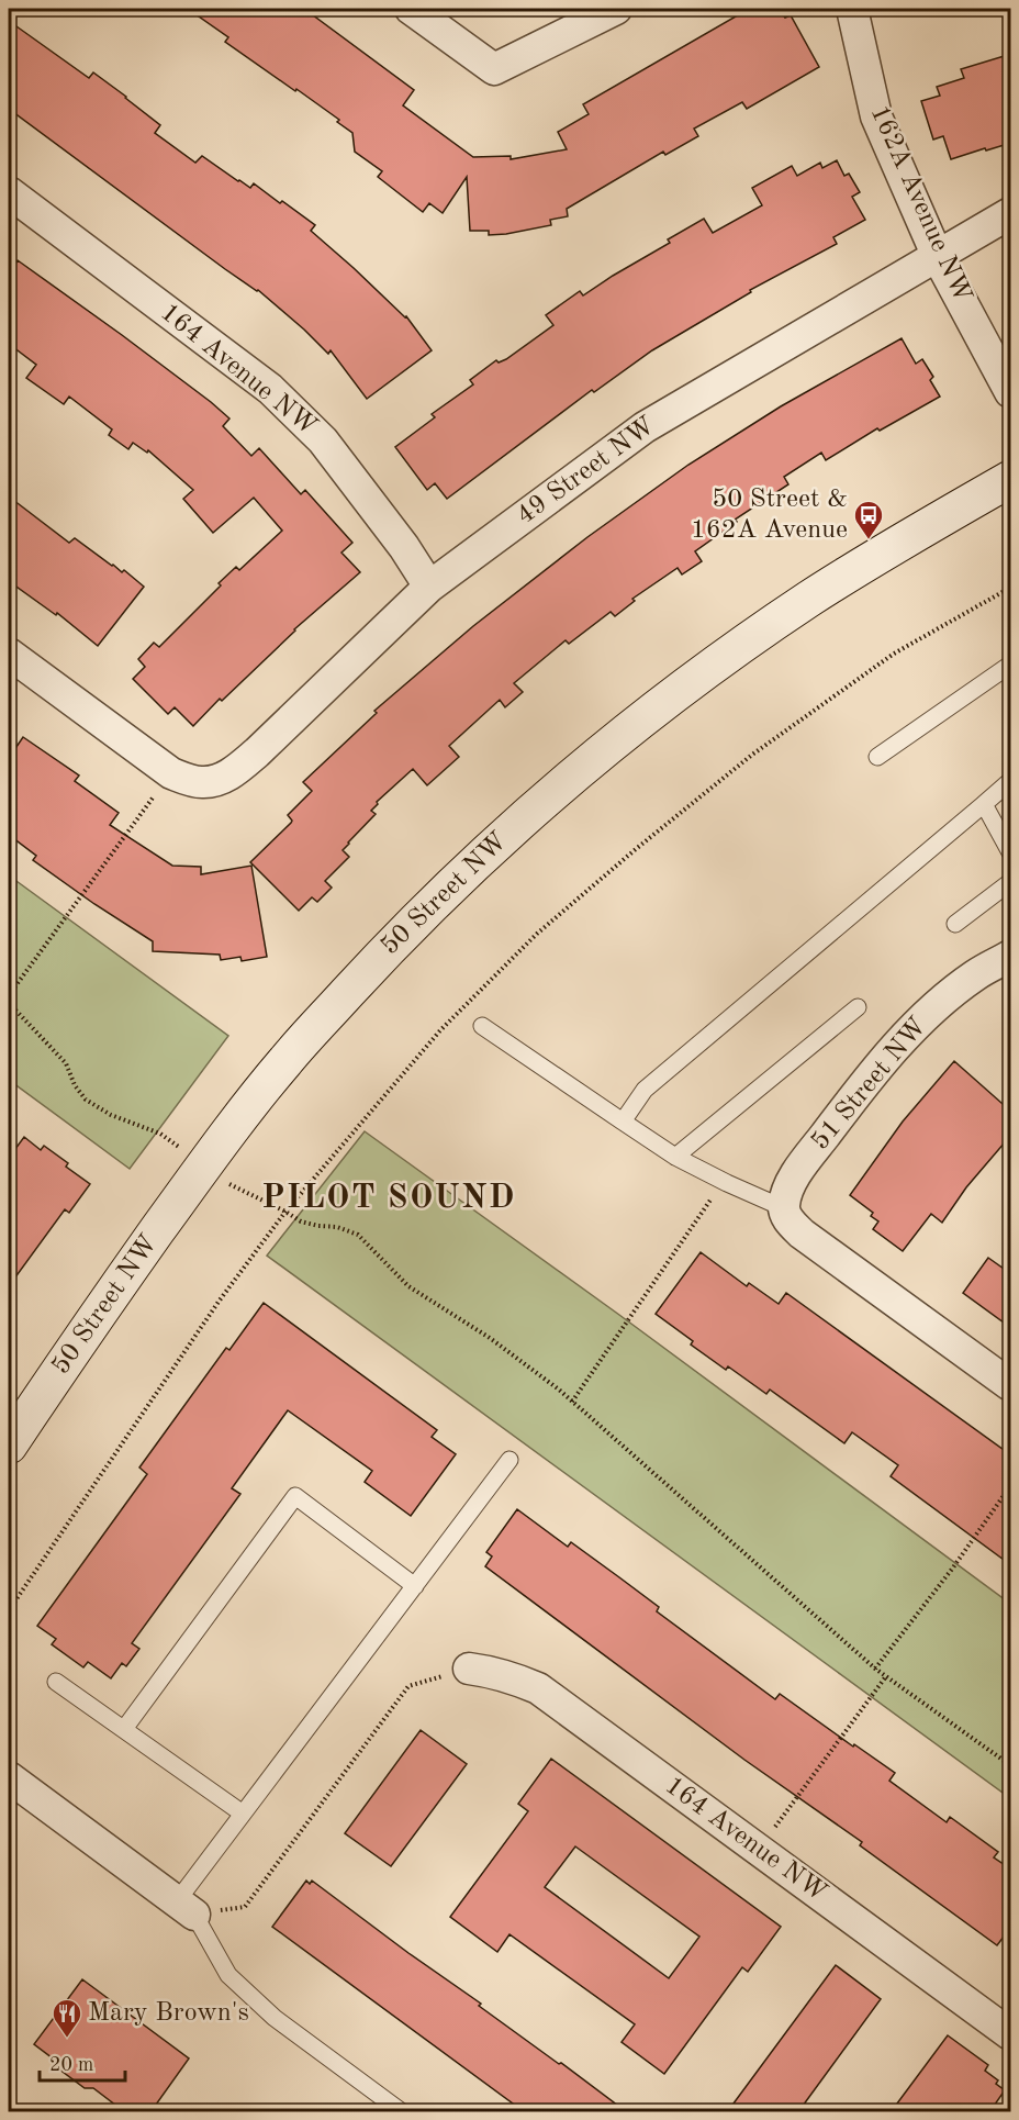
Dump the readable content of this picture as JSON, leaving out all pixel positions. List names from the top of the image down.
{
  "streets": {
    "main road": ["50 Street NW"],
    "street": [
      "162A Avenue NW",
      "164 Avenue NW",
      "49 Street NW",
      "51 Street NW"
    ]
  },
  "crossings": [
    ["162A Avenue NW", "49 Street NW"],
    ["164 Avenue NW", "49 Street NW"]
  ],
  "districts": ["PILOT SOUND"],
  "places": {
    "bus stop": ["50 Street & 162A Avenue"],
    "restaurant": ["Mary Brown's"]
  },
  "scale_bar": "20 m"
}
